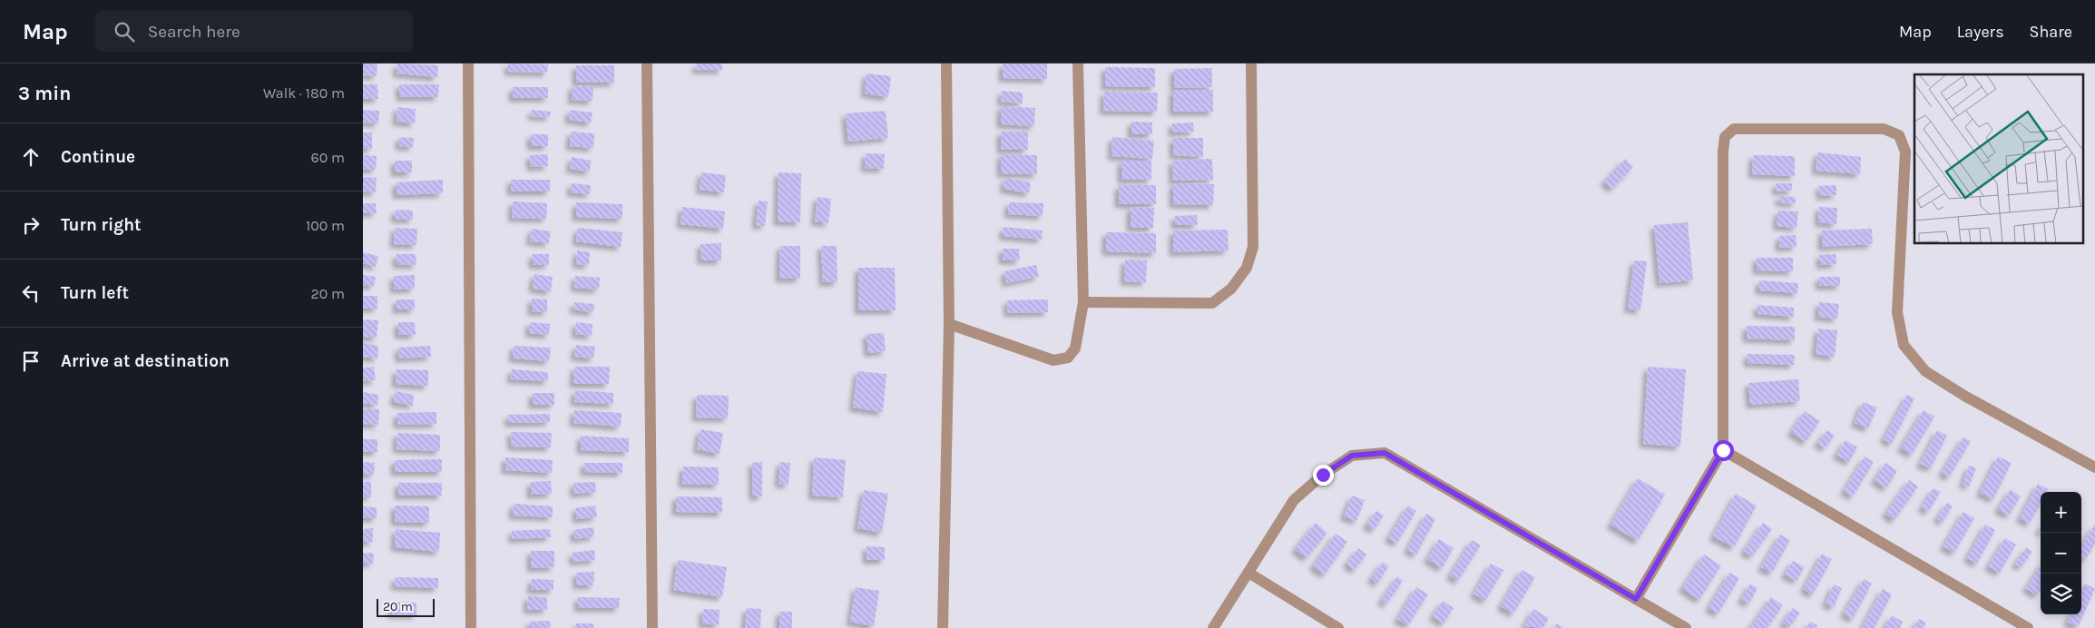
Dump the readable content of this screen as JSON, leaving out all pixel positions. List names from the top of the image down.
{
  "scale_bar": "20 m",
  "page": {
    "header": "Map",
    "search": "Search here",
    "nav": ["Map", "Layers", "Share"],
    "heading": ["3 min", "Walk · 180 m"],
    "list": [
      ["Continue", "60 m"],
      ["Turn right", "100 m"],
      ["Turn left", "20 m"],
      "Arrive at destination"
    ],
    "map_buttons": ["+", "−"],
    "scale": "20 m"
  }
}
